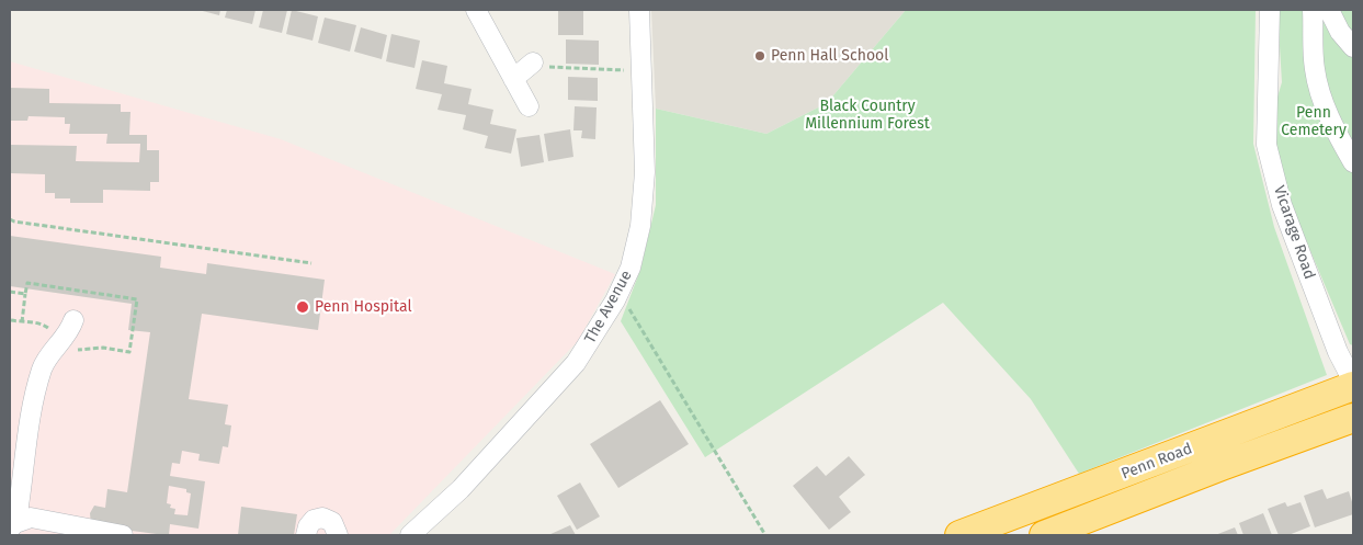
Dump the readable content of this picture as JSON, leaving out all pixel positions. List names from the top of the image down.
{
  "streets": {
    "highway": ["Penn Road"],
    "street": ["Vicarage Road", "The Avenue"]
  },
  "crossings": [
    ["Vicarage Road", "Penn Road"]
  ],
  "parks": ["Black Country Millennium Forest", "Penn Cemetery"],
  "places": ["Penn Hall School", "Penn Hospital"]
}
